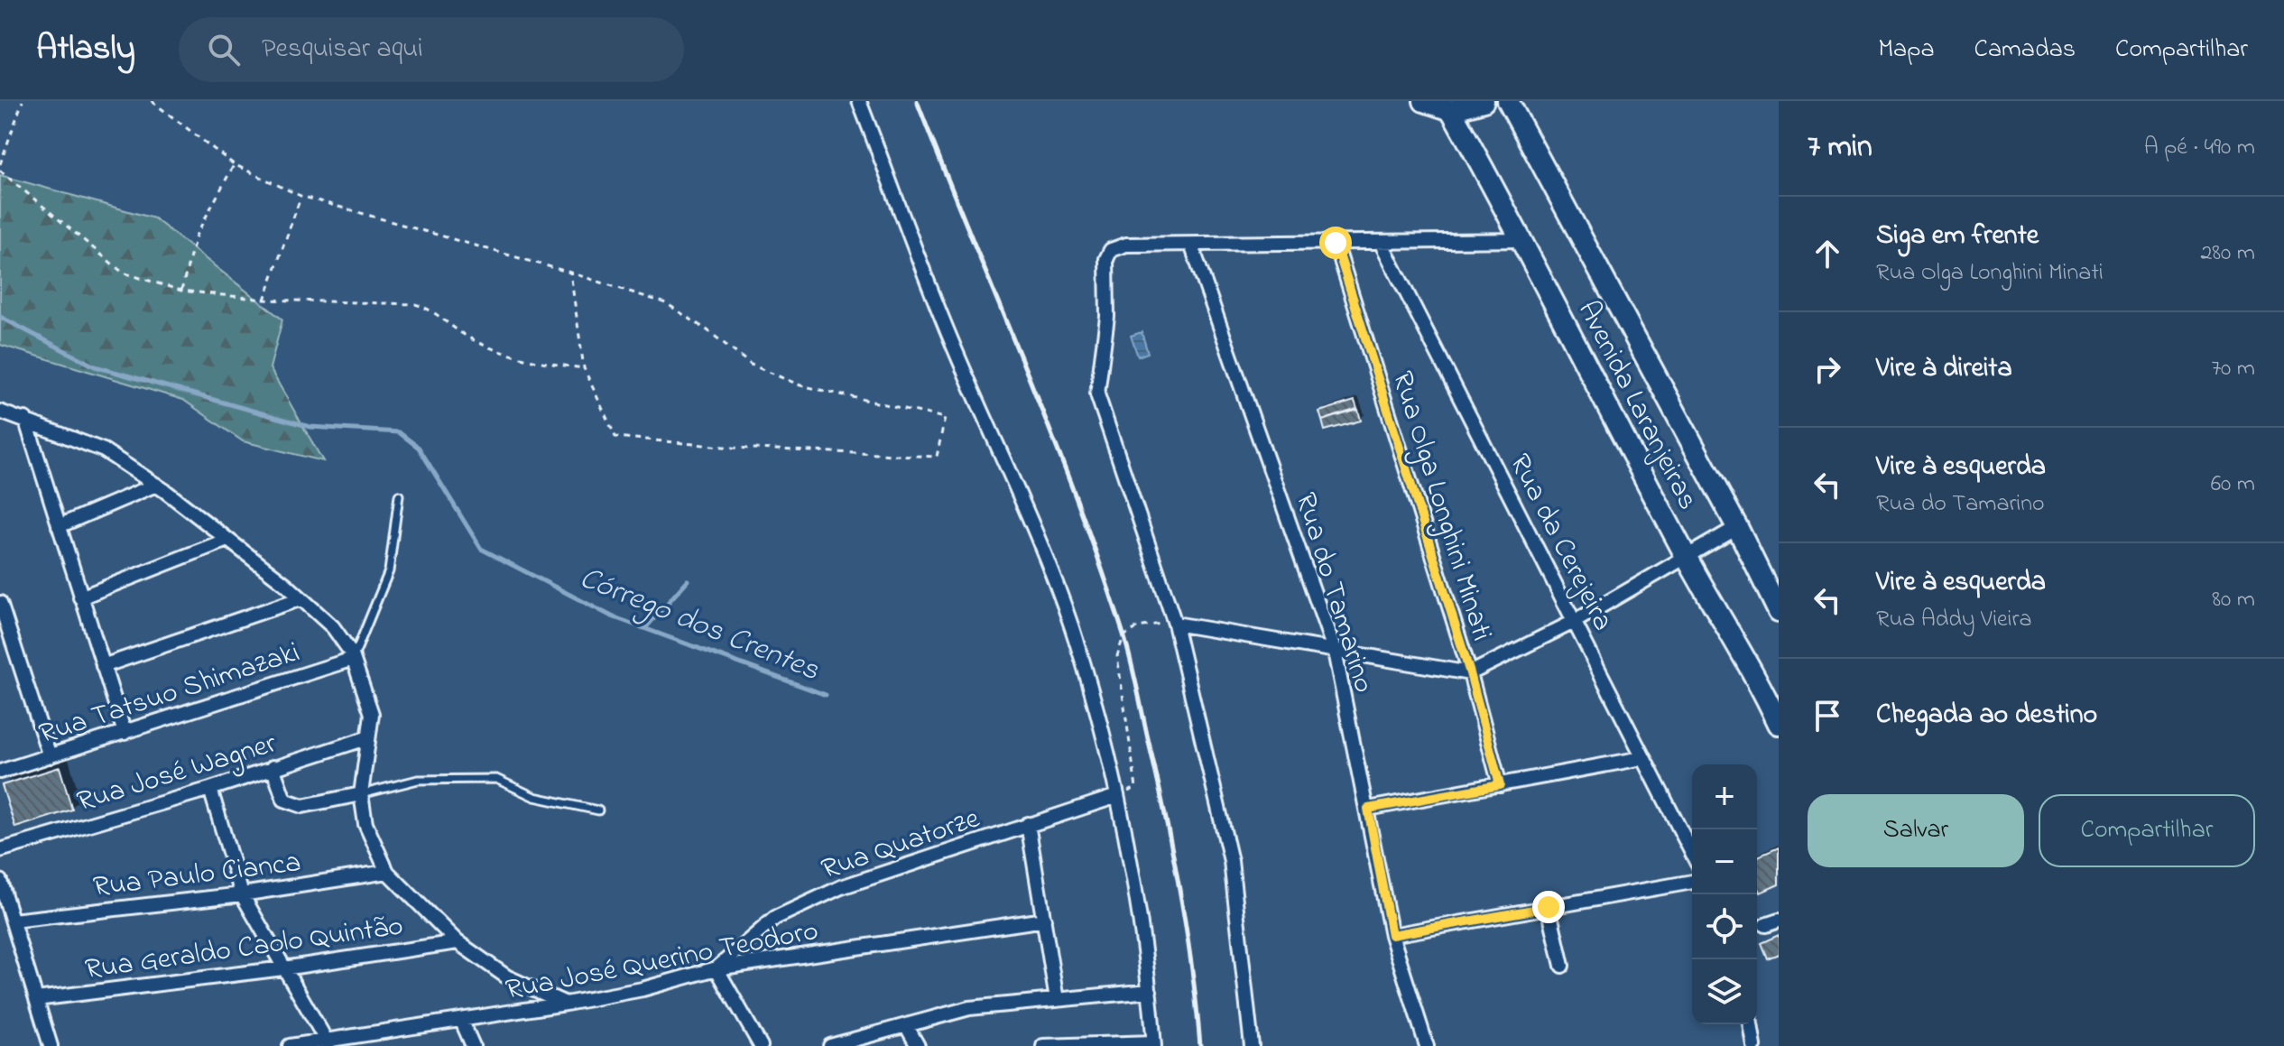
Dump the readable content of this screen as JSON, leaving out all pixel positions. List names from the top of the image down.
{
  "streets": {
    "street": [
      "Avenida Laranjeiras",
      "Rua Olga Longhini Minati",
      "Rua da Cerejeira",
      "Rua do Tamarino",
      "Rua Tatsuo Shimazaki",
      "Rua José Wagner",
      "Rua Quatorze",
      "Rua Paulo Cianca",
      "Rua Geraldo Caolo Quintão",
      "Rua José Querino Teodoro"
    ]
  },
  "crossings": [
    ["Rua Quatorze", "Rua José Querino Teodoro"]
  ],
  "water": ["Córrego dos Crentes"],
  "page": {
    "header": "Atlasly",
    "search": "Pesquisar aqui",
    "nav": ["Mapa", "Camadas", "Compartilhar"],
    "heading": ["7 min", "A pé · 490 m"],
    "list": [
      ["Siga em frente", "Rua Olga Longhini Minati", "280 m"],
      ["Vire à direita", "70 m"],
      ["Vire à esquerda", "Rua do Tamarino", "60 m"],
      ["Vire à esquerda", "Rua Addy Vieira", "80 m"],
      "Chegada ao destino"
    ],
    "map_buttons": ["+", "−"],
    "buttons": ["Salvar", "Compartilhar"]
  }
}
